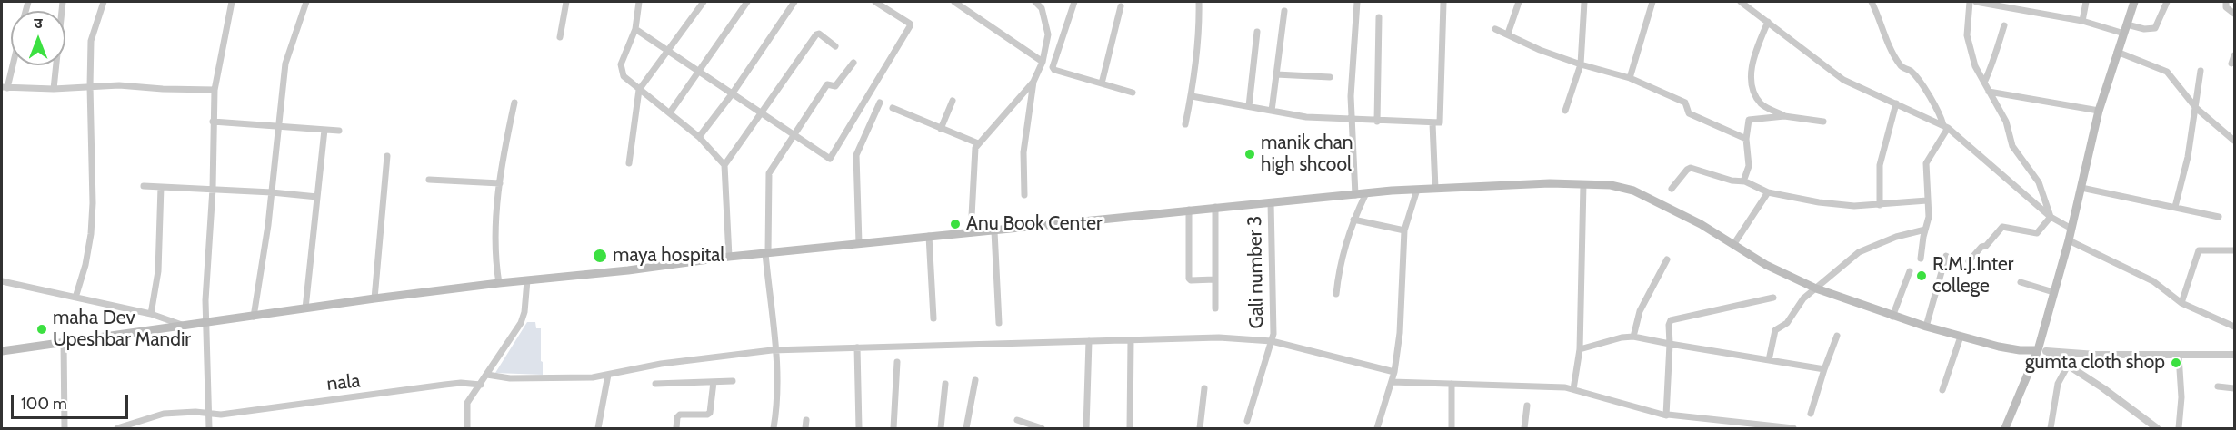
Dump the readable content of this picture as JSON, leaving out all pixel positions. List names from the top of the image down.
{
  "streets": {
    "street": ["Gali number 3", "nala"]
  },
  "crossings": [
    ["Gali number 3", "nala"]
  ],
  "places": [
    "manik chan high shcool",
    "Anu Book Center",
    "maya hospital",
    "R.M.J.Inter college",
    "maha Dev Upeshbar Mandir",
    "gumta cloth shop"
  ],
  "scale_bar": "100 m",
  "north": "top"
}
